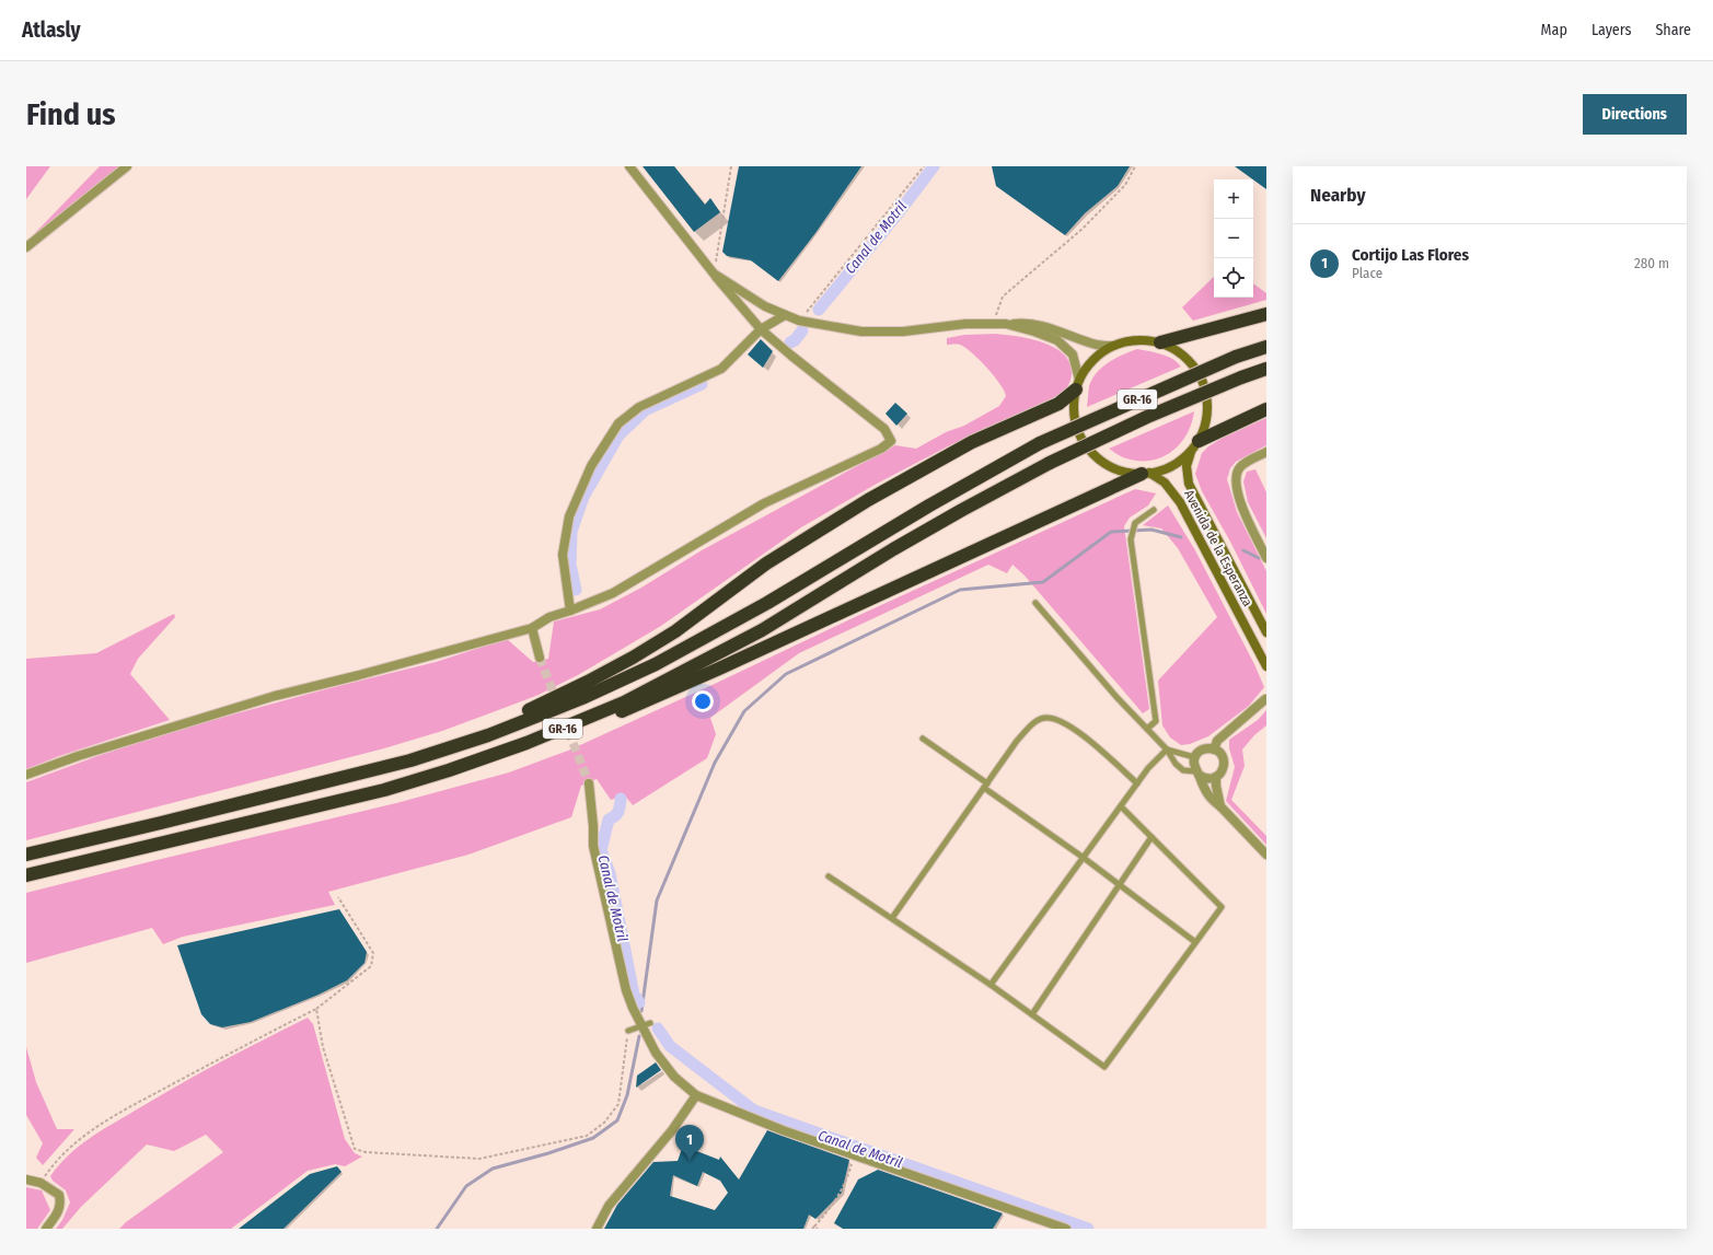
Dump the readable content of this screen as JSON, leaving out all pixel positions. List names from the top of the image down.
{
  "streets": {
    "highway": ["GR-16"],
    "main road": ["Avenida de la Esperanza"]
  },
  "water": ["Canal de Motril"],
  "page": {
    "header": "Atlasly",
    "nav": ["Map", "Layers", "Share"],
    "buttons": "Directions",
    "title": "Find us",
    "heading": "Nearby",
    "map_buttons": ["+", "−"],
    "list": [
      {
        "mark": "1",
        "name": "Cortijo Las Flores",
        "note": "Place",
        "value": "280 m"
      }
    ],
    "pins": "1"
  }
}
